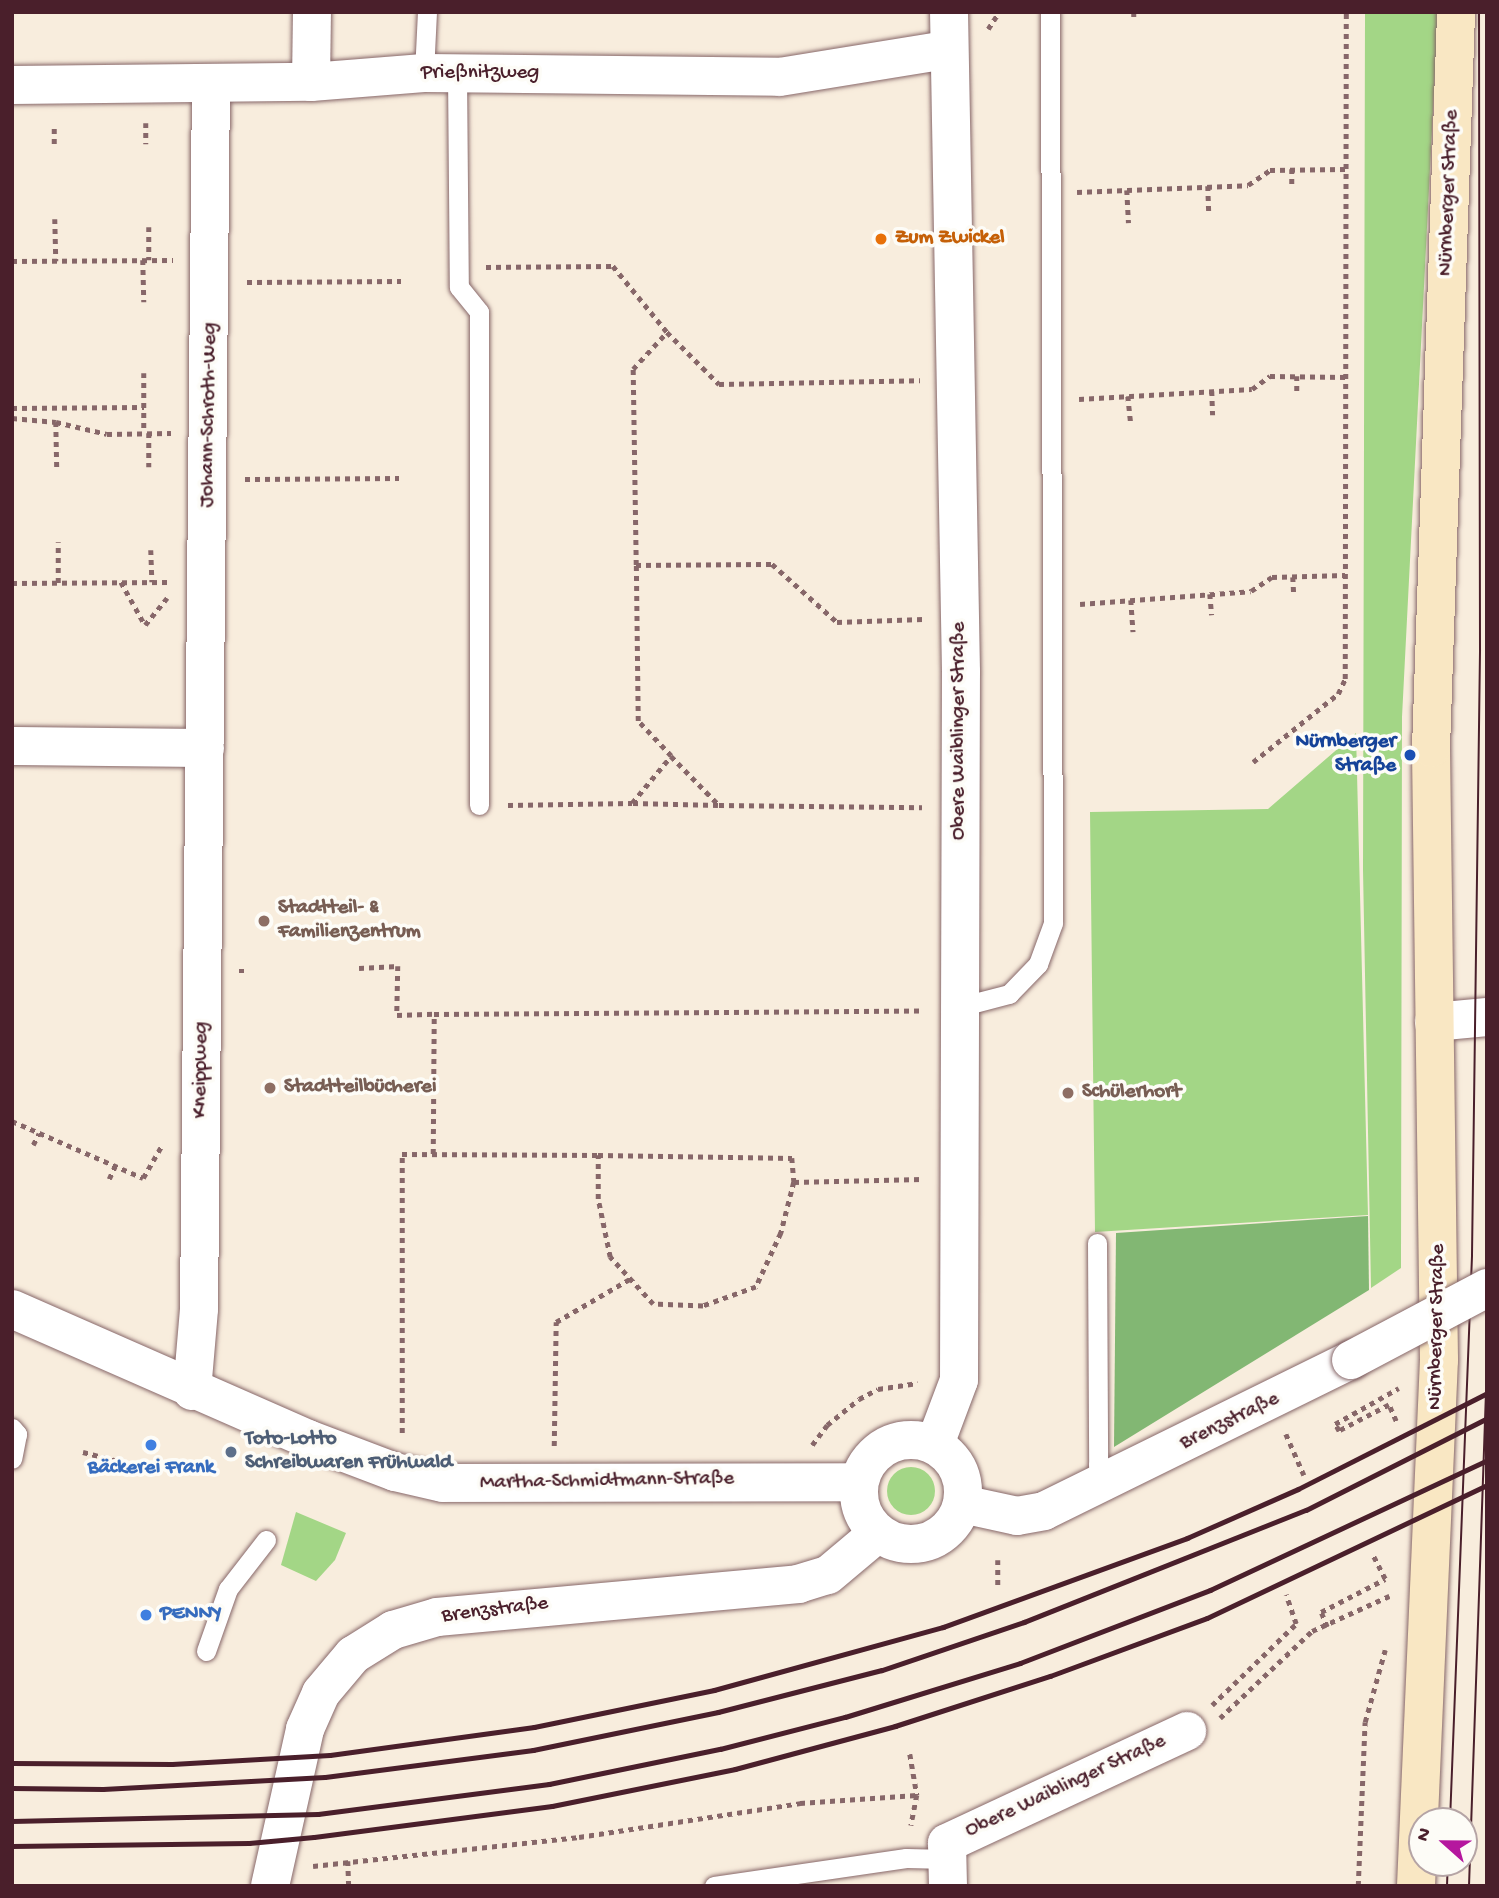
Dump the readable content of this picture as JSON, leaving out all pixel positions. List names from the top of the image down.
{
  "streets": {
    "main road": ["Nürnberger Straße"],
    "street": [
      "Prießnitzweg",
      "Johann-Schroth-Weg",
      "Obere Waiblinger Straße",
      "Kneippweg",
      "Brenzstraße",
      "Martha-Schmidtmann-Straße"
    ]
  },
  "crossings": [
    ["Prießnitzweg", "Johann-Schroth-Weg"],
    ["Prießnitzweg", "Obere Waiblinger Straße"],
    ["Johann-Schroth-Weg", "Kneippweg"],
    ["Obere Waiblinger Straße", "Brenzstraße"],
    ["Obere Waiblinger Straße", "Martha-Schmidtmann-Straße"],
    ["Kneippweg", "Martha-Schmidtmann-Straße"],
    ["Brenzstraße", "Martha-Schmidtmann-Straße"]
  ],
  "places": [
    "Zum Zwickel",
    "Nürnberger Straße",
    "Stadtteil- & Familienzentrum",
    "Stadtteilbücherei",
    "Schülerhort",
    "Bäckerei Frank",
    "Toto-Lotto Schreibwaren Frühwald",
    "PENNY"
  ],
  "north": "left"
}
